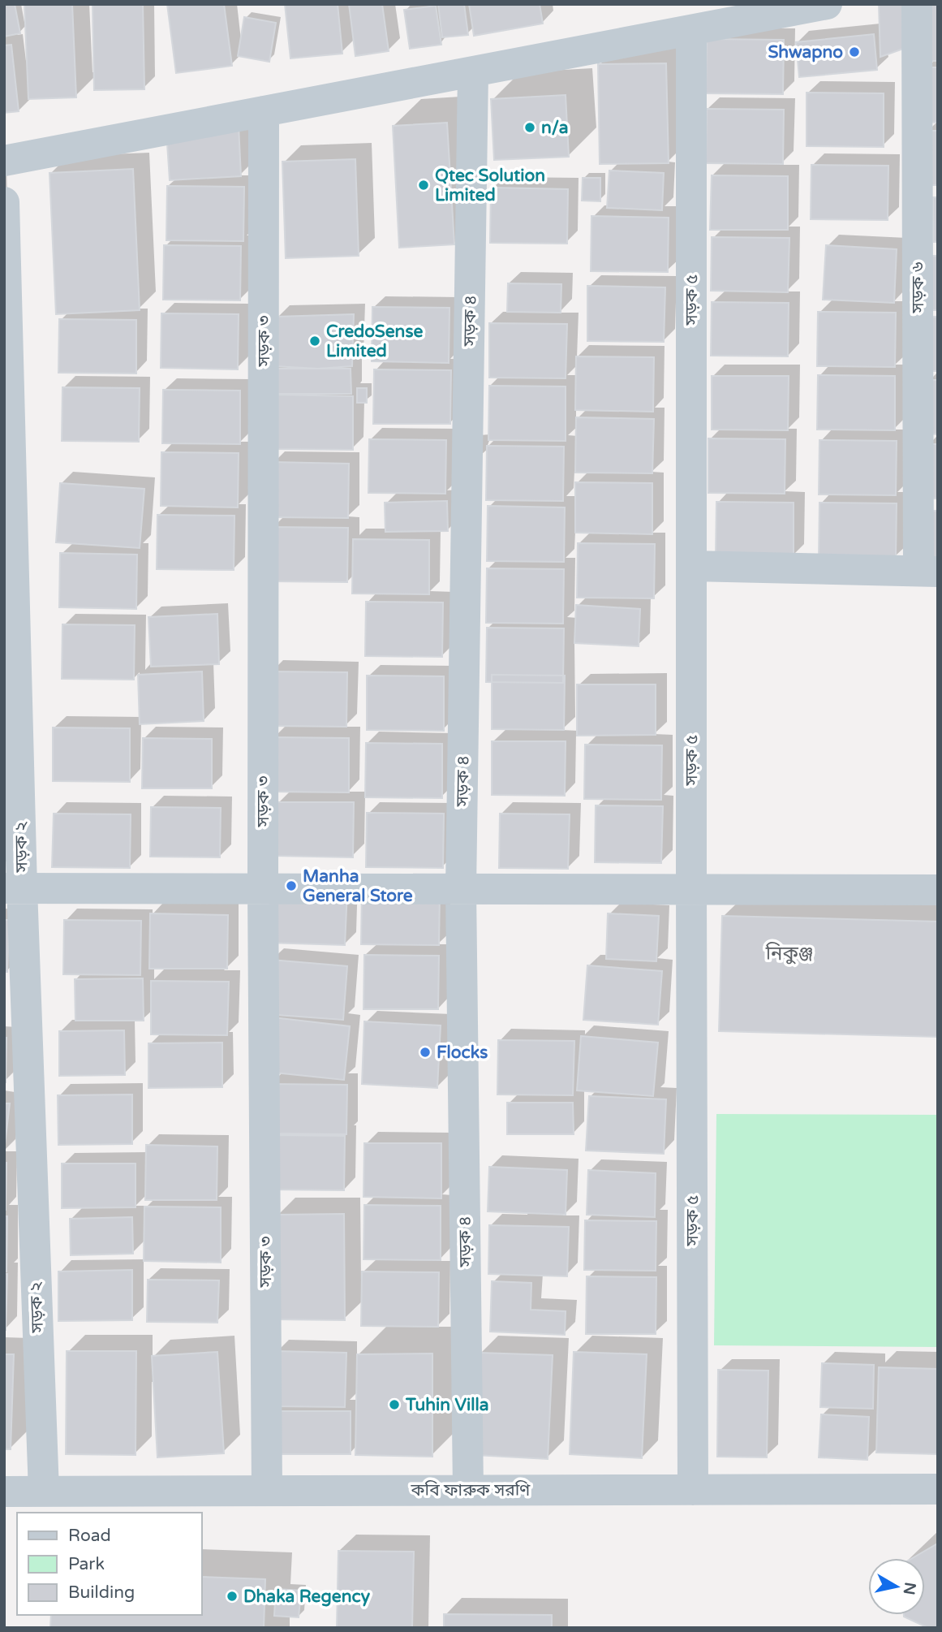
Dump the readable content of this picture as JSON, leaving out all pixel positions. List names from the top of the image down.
{
  "streets": {
    "street": [
      "সড়ক ৬",
      "সড়ক ৫",
      "সড়ক ৪",
      "সড়ক ৩",
      "সড়ক ২",
      "কবি ফারুক সরণি"
    ]
  },
  "crossings": [
    ["সড়ক ৫", "কবি ফারুক সরণি"],
    ["সড়ক ৪", "কবি ফারুক সরণি"],
    ["সড়ক ৩", "কবি ফারুক সরণি"],
    ["সড়ক ২", "কবি ফারুক সরণি"]
  ],
  "districts": ["নিকুঞ্জ"],
  "places": [
    "Shwapno",
    "n/a",
    "Qtec Solution Limited",
    "CredoSense Limited",
    "Manha General Store",
    "Flocks",
    "Tuhin Villa",
    "Dhaka Regency"
  ],
  "legend": ["Road", "Park", "Building"],
  "north": "right"
}
